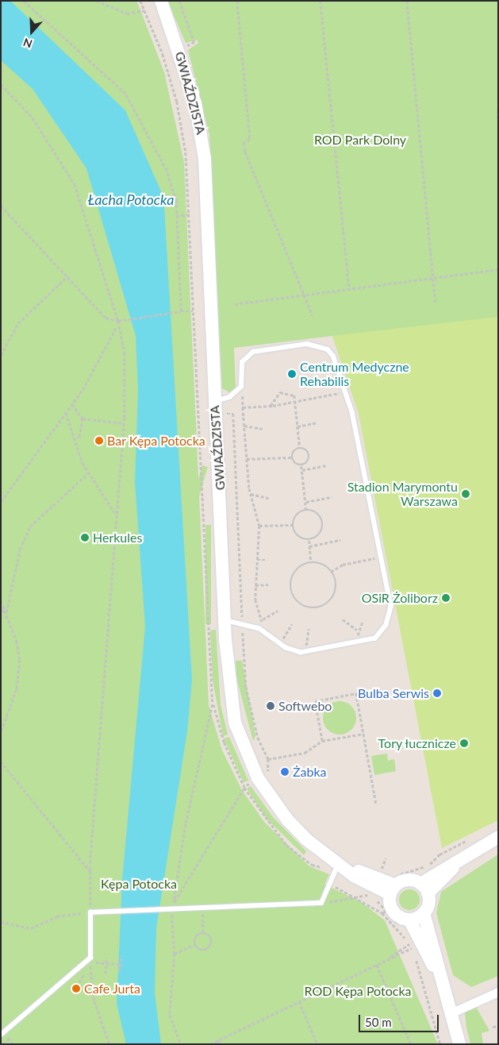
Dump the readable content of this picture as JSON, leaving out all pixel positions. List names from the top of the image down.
{
  "streets": {
    "street": ["GWIAŹDZISTA"]
  },
  "water": ["Łacha Potocka"],
  "parks": ["ROD Park Dolny", "Kępa Potocka", "ROD Kępa Potocka"],
  "places": [
    "Centrum Medyczne Rehabilis",
    "Bar Kępa Potocka",
    "Stadion Marymontu Warszawa",
    "Herkules",
    "OSiR Żoliborz",
    "Bulba Serwis",
    "Softwebo",
    "Tory łucznicze",
    "Żabka",
    "Cafe Jurta"
  ],
  "scale_bar": "50 m",
  "north": "bottom"
}
